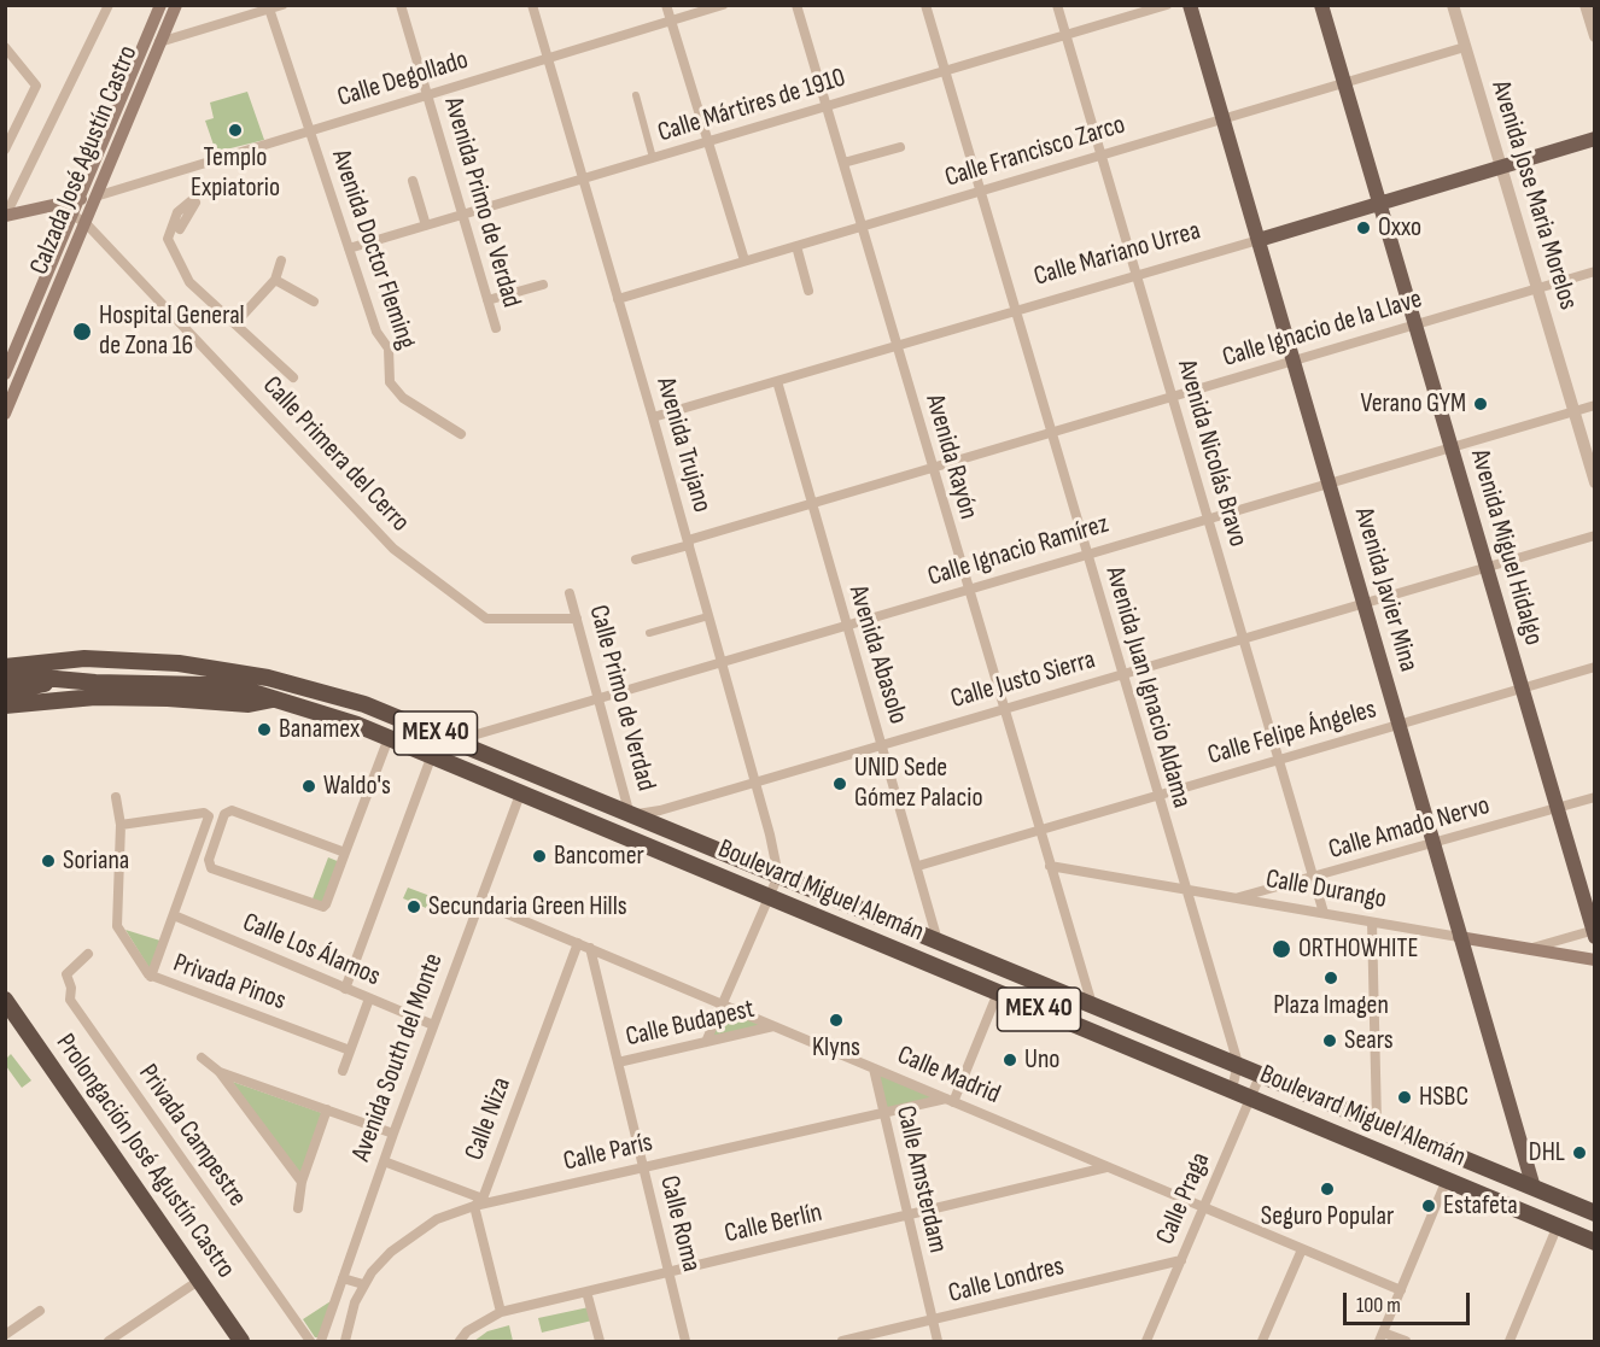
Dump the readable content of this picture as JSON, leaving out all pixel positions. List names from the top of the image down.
{
  "streets": {
    "highway": ["MEX 40", "Boulevard Miguel Alemán", "Prolongación José Agustín Castro"],
    "main road": [
      "Calzada José Agustín Castro",
      "Calle Mariano Urrea",
      "Avenida Miguel Hidalgo",
      "Avenida Javier Mina",
      "Calle Durango"
    ],
    "street": [
      "Calle Degollado",
      "Calle Mártires de 1910",
      "Calle Francisco Zarco",
      "Avenida Jose Maria Morelos",
      "Avenida Primo de Verdad",
      "Avenida Doctor Fleming",
      "Calle Ignacio de la Llave",
      "Avenida Trujano",
      "Avenida Nicolás Bravo",
      "Calle Primera del Cerro",
      "Avenida Rayón",
      "Calle Ignacio Ramírez",
      "Avenida Abasolo",
      "Calle Justo Sierra",
      "Avenida Juan Ignacio Aldama",
      "Calle Primo de Verdad",
      "Calle Felipe Ángeles",
      "Calle Amado Nervo",
      "Calle Los Álamos",
      "Privada Pinos",
      "Calle Budapest",
      "Avenida South del Monte",
      "Calle Madrid",
      "Calle Niza",
      "Privada Campestre",
      "Calle París",
      "Calle Amsterdam",
      "Calle Praga",
      "Calle Roma",
      "Calle Berlín",
      "Calle Londres"
    ]
  },
  "crossings": [
    ["Calle Degollado", "Calzada José Agustín Castro"],
    ["Calle Degollado", "Avenida Primo de Verdad"],
    ["Calle Degollado", "Avenida Doctor Fleming"],
    ["Calle Degollado", "Avenida Trujano"],
    ["Calle Mártires de 1910", "Avenida Primo de Verdad"],
    ["Calle Mártires de 1910", "Avenida Doctor Fleming"],
    ["Calle Mártires de 1910", "Avenida Trujano"],
    ["Calle Mártires de 1910", "Avenida Nicolás Bravo"],
    ["Calle Mártires de 1910", "Avenida Rayón"],
    ["Calle Mártires de 1910", "Avenida Juan Ignacio Aldama"],
    ["Calle Francisco Zarco", "Avenida Jose Maria Morelos"],
    ["Calle Francisco Zarco", "Avenida Trujano"],
    ["Calle Francisco Zarco", "Avenida Nicolás Bravo"],
    ["Calle Francisco Zarco", "Avenida Rayón"],
    ["Calle Francisco Zarco", "Avenida Miguel Hidalgo"],
    ["Calle Francisco Zarco", "Avenida Javier Mina"],
    ["Calle Francisco Zarco", "Avenida Juan Ignacio Aldama"],
    ["Calzada José Agustín Castro", "Calle Primera del Cerro"],
    ["Avenida Jose Maria Morelos", "Calle Mariano Urrea"],
    ["Avenida Jose Maria Morelos", "Calle Ignacio de la Llave"],
    ["Avenida Jose Maria Morelos", "Calle Ignacio Ramírez"],
    ["Calle Mariano Urrea", "Avenida Trujano"],
    ["Calle Mariano Urrea", "Avenida Nicolás Bravo"],
    ["Calle Mariano Urrea", "Avenida Rayón"],
    ["Calle Mariano Urrea", "Avenida Miguel Hidalgo"],
    ["Calle Mariano Urrea", "Avenida Javier Mina"],
    ["Calle Mariano Urrea", "Avenida Abasolo"],
    ["Calle Mariano Urrea", "Avenida Juan Ignacio Aldama"],
    ["Calle Ignacio de la Llave", "Avenida Trujano"],
    ["Calle Ignacio de la Llave", "Avenida Nicolás Bravo"],
    ["Calle Ignacio de la Llave", "Avenida Rayón"],
    ["Calle Ignacio de la Llave", "Avenida Miguel Hidalgo"],
    ["Calle Ignacio de la Llave", "Avenida Javier Mina"],
    ["Calle Ignacio de la Llave", "Avenida Abasolo"],
    ["Calle Ignacio de la Llave", "Avenida Juan Ignacio Aldama"],
    ["Avenida Trujano", "Calle Ignacio Ramírez"],
    ["Avenida Trujano", "Calle Justo Sierra"],
    ["Avenida Trujano", "Boulevard Miguel Alemán"],
    ["Avenida Nicolás Bravo", "Calle Ignacio Ramírez"],
    ["Avenida Nicolás Bravo", "Calle Justo Sierra"],
    ["Avenida Nicolás Bravo", "Calle Felipe Ángeles"],
    ["Avenida Nicolás Bravo", "Calle Amado Nervo"],
    ["Avenida Nicolás Bravo", "Calle Durango"],
    ["Calle Primera del Cerro", "Calle Primo de Verdad"],
    ["Avenida Rayón", "Calle Ignacio Ramírez"],
    ["Avenida Rayón", "Calle Justo Sierra"],
    ["Avenida Rayón", "Calle Felipe Ángeles"],
    ["Avenida Rayón", "Calle Durango"],
    ["Avenida Rayón", "Boulevard Miguel Alemán"],
    ["Avenida Miguel Hidalgo", "Calle Ignacio Ramírez"],
    ["Avenida Miguel Hidalgo", "Calle Justo Sierra"],
    ["Avenida Miguel Hidalgo", "Calle Felipe Ángeles"],
    ["Avenida Miguel Hidalgo", "Calle Amado Nervo"],
    ["Calle Ignacio Ramírez", "Avenida Javier Mina"],
    ["Calle Ignacio Ramírez", "Avenida Abasolo"],
    ["Calle Ignacio Ramírez", "Avenida Juan Ignacio Aldama"],
    ["Calle Ignacio Ramírez", "Calle Primo de Verdad"],
    ["Calle Ignacio Ramírez", "Boulevard Miguel Alemán"],
    ["Avenida Javier Mina", "Calle Justo Sierra"],
    ["Avenida Javier Mina", "Calle Felipe Ángeles"],
    ["Avenida Javier Mina", "Calle Amado Nervo"],
    ["Avenida Javier Mina", "Calle Durango"],
    ["Avenida Javier Mina", "Boulevard Miguel Alemán"],
    ["Avenida Abasolo", "Calle Justo Sierra"],
    ["Avenida Abasolo", "Calle Felipe Ángeles"],
    ["Avenida Abasolo", "Boulevard Miguel Alemán"],
    ["Calle Justo Sierra", "Avenida Juan Ignacio Aldama"],
    ["Calle Justo Sierra", "Calle Primo de Verdad"],
    ["Calle Justo Sierra", "Boulevard Miguel Alemán"],
    ["Avenida Juan Ignacio Aldama", "Calle Felipe Ángeles"],
    ["Avenida Juan Ignacio Aldama", "Calle Durango"],
    ["Avenida Juan Ignacio Aldama", "Boulevard Miguel Alemán"],
    ["Calle Primo de Verdad", "Boulevard Miguel Alemán"],
    ["Calle Amado Nervo", "Calle Durango"],
    ["Boulevard Miguel Alemán", "Avenida South del Monte"],
    ["Boulevard Miguel Alemán", "Calle Praga"],
    ["Calle Los Álamos", "Avenida South del Monte"],
    ["Calle Budapest", "Calle Madrid"],
    ["Calle Budapest", "Calle Roma"],
    ["Avenida South del Monte", "Calle Madrid"],
    ["Calle Madrid", "Calle Niza"],
    ["Calle Madrid", "Calle París"],
    ["Calle Madrid", "Calle Amsterdam"],
    ["Calle Madrid", "Calle Praga"],
    ["Calle Madrid", "Calle Roma"],
    ["Calle Madrid", "Calle Berlín"],
    ["Calle Niza", "Calle París"],
    ["Calle París", "Calle Amsterdam"],
    ["Calle París", "Calle Roma"],
    ["Calle Amsterdam", "Calle Berlín"],
    ["Calle Amsterdam", "Calle Londres"],
    ["Calle Praga", "Calle Londres"],
    ["Calle Roma", "Calle Berlín"]
  ],
  "places": [
    "Templo Expiatorio",
    "Oxxo",
    "Hospital General de Zona 16",
    "Verano GYM",
    "Banamex",
    "UNID Sede Gómez Palacio",
    "Waldo's",
    "Bancomer",
    "Soriana",
    "Secundaria Green Hills",
    "ORTHOWHITE",
    "Plaza Imagen",
    "Klyns",
    "Sears",
    "Uno",
    "HSBC",
    "DHL",
    "Seguro Popular",
    "Estafeta"
  ],
  "scale_bar": "100 m"
}
